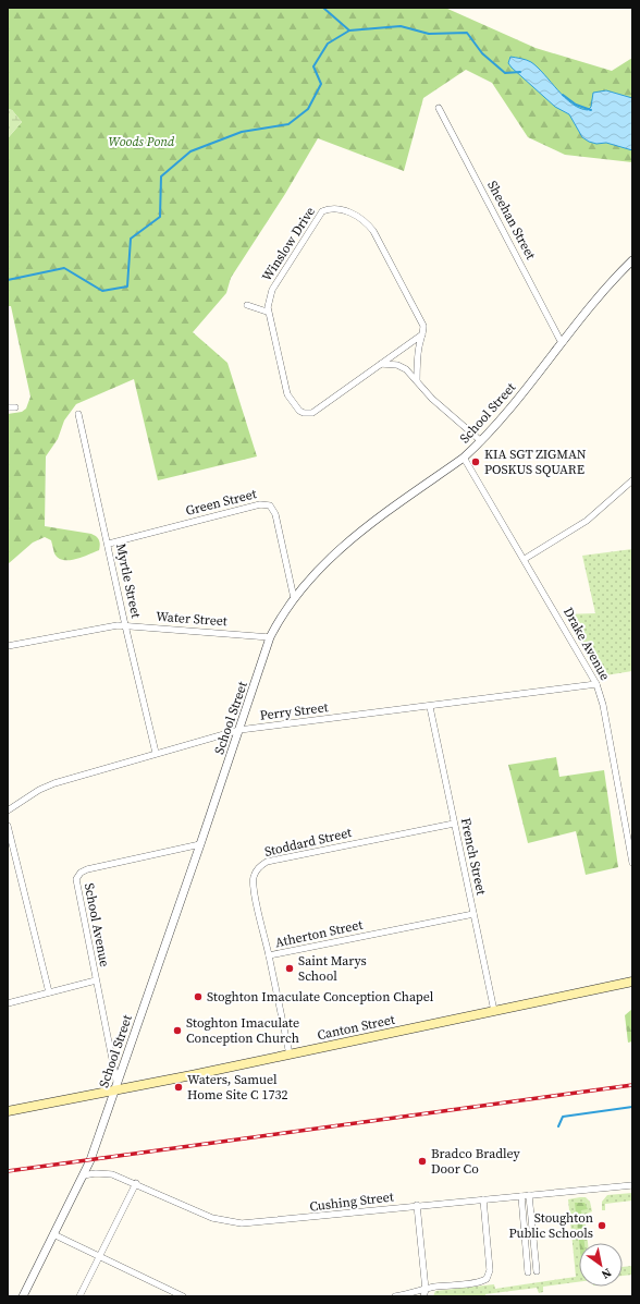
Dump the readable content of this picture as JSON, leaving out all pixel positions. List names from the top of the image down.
{
  "streets": {
    "main road": ["Canton Street"],
    "street": [
      "Sheehan Street",
      "Winslow Drive",
      "School Street",
      "Green Street",
      "Myrtle Street",
      "Water Street",
      "Drake Avenue",
      "Perry Street",
      "Stoddard Street",
      "French Street",
      "School Avenue",
      "Atherton Street",
      "Cushing Street"
    ]
  },
  "crossings": [
    ["Sheehan Street", "School Street"],
    ["School Street", "Green Street"],
    ["School Street", "Water Street"],
    ["School Street", "Drake Avenue"],
    ["School Street", "Perry Street"],
    ["School Street", "School Avenue"],
    ["School Street", "Canton Street"],
    ["School Street", "Cushing Street"],
    ["Green Street", "Myrtle Street"],
    ["Myrtle Street", "Water Street"],
    ["Myrtle Street", "Perry Street"],
    ["Drake Avenue", "Perry Street"],
    ["Perry Street", "French Street"],
    ["Stoddard Street", "French Street"],
    ["Stoddard Street", "Atherton Street"],
    ["French Street", "Atherton Street"],
    ["French Street", "Canton Street"],
    ["Atherton Street", "Canton Street"]
  ],
  "parks": ["Woods Pond"],
  "places": [
    "KIA SGT ZIGMAN POSKUS SQUARE",
    "Saint Marys School",
    "Stoghton Imaculate Conception Chapel",
    "Stoghton Imaculate Conception Church",
    "Waters, Samuel Home Site C 1732",
    "Bradco Bradley Door Co",
    "Stoughton Public Schools"
  ],
  "north": "bottom right"
}
